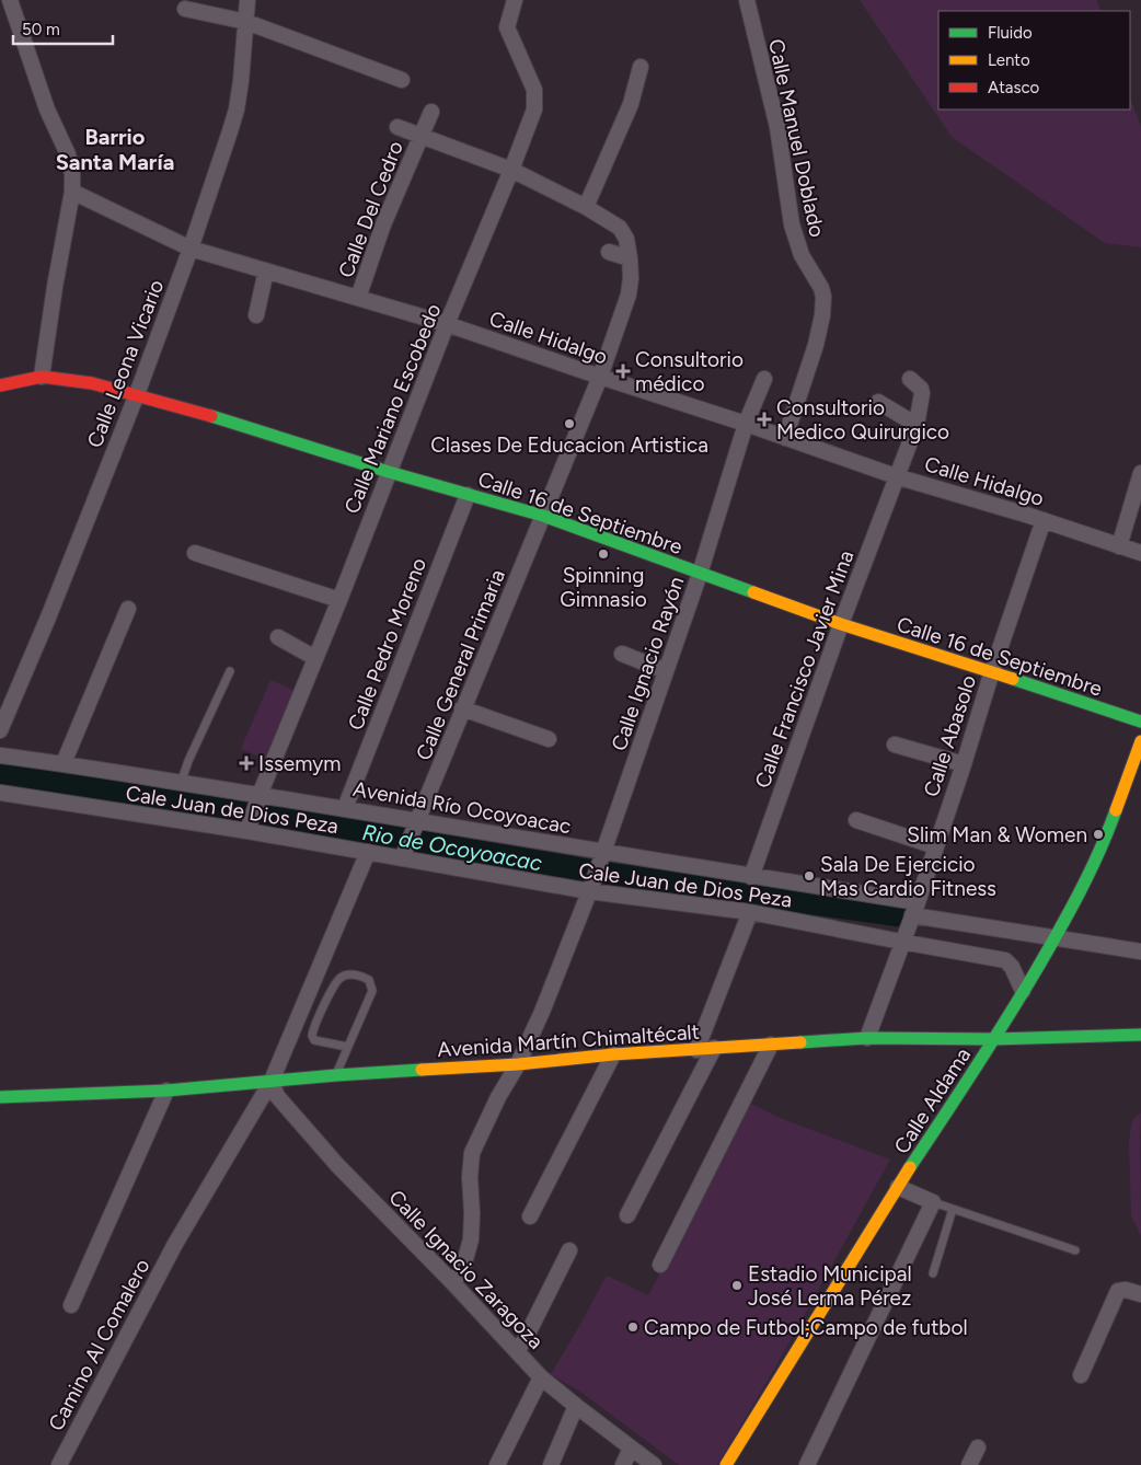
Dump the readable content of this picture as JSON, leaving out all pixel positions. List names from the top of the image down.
{
  "streets": {
    "main road": ["Calle 16 de Septiembre", "Avenida Martín Chimaltécalt", "Calle Aldama"],
    "street": [
      "Calle Manuel Doblado",
      "Calle Del Cedro",
      "Calle Hidalgo",
      "Calle Leona Vicario",
      "Calle Mariano Escobedo",
      "Calle Pedro Moreno",
      "Calle Ignacio Rayón",
      "Calle General Primaria",
      "Calle Francisco Javier Mina",
      "Calle Abasolo",
      "Avenida Río Ocoyoacac",
      "Cale Juan de Dios Peza",
      "Calle Ignacio Zaragoza",
      "Camino Al Comalero"
    ]
  },
  "crossings": [
    ["Calle Manuel Doblado", "Calle Hidalgo"],
    ["Calle Del Cedro", "Calle Hidalgo"],
    ["Calle Del Cedro", "Calle General Primaria"],
    ["Calle Hidalgo", "Calle Leona Vicario"],
    ["Calle Hidalgo", "Calle Mariano Escobedo"],
    ["Calle Hidalgo", "Calle Ignacio Rayón"],
    ["Calle Hidalgo", "Calle General Primaria"],
    ["Calle Hidalgo", "Calle Francisco Javier Mina"],
    ["Calle Hidalgo", "Calle Abasolo"],
    ["Calle Leona Vicario", "Calle 16 de Septiembre"],
    ["Calle Mariano Escobedo", "Calle 16 de Septiembre"],
    ["Calle Mariano Escobedo", "Calle General Primaria"],
    ["Calle Mariano Escobedo", "Avenida Río Ocoyoacac"],
    ["Calle Mariano Escobedo", "Cale Juan de Dios Peza"],
    ["Calle 16 de Septiembre", "Calle Pedro Moreno"],
    ["Calle 16 de Septiembre", "Calle Ignacio Rayón"],
    ["Calle 16 de Septiembre", "Calle General Primaria"],
    ["Calle 16 de Septiembre", "Calle Francisco Javier Mina"],
    ["Calle 16 de Septiembre", "Calle Abasolo"],
    ["Calle Pedro Moreno", "Avenida Río Ocoyoacac"],
    ["Calle Ignacio Rayón", "Avenida Río Ocoyoacac"],
    ["Calle Ignacio Rayón", "Cale Juan de Dios Peza"],
    ["Calle General Primaria", "Avenida Río Ocoyoacac"],
    ["Calle General Primaria", "Cale Juan de Dios Peza"],
    ["Calle Francisco Javier Mina", "Avenida Río Ocoyoacac"],
    ["Calle Abasolo", "Avenida Río Ocoyoacac"],
    ["Calle Abasolo", "Cale Juan de Dios Peza"],
    ["Avenida Río Ocoyoacac", "Calle Aldama"],
    ["Cale Juan de Dios Peza", "Calle Aldama"],
    ["Cale Juan de Dios Peza", "Camino Al Comalero"],
    ["Avenida Martín Chimaltécalt", "Calle Aldama"],
    ["Avenida Martín Chimaltécalt", "Calle Ignacio Zaragoza"],
    ["Avenida Martín Chimaltécalt", "Camino Al Comalero"],
    ["Calle Ignacio Zaragoza", "Camino Al Comalero"]
  ],
  "districts": ["Barrio Santa María"],
  "water": ["Rio de Ocoyoacac"],
  "places": {
    "health": ["Consultorio médico", "Consultorio Medico Quirurgico", "Issemym"],
    "other": [
      "Clases De Educacion Artistica",
      "Spinning Gimnasio",
      "Slim Man & Women",
      "Sala De Ejercicio Mas Cardio Fitness",
      "Estadio Municipal José Lerma Pérez",
      "Campo de Futbol;Campo de futbol"
    ]
  },
  "legend": ["Fluido", "Lento", "Atasco"],
  "scale_bar": "50 m"
}
